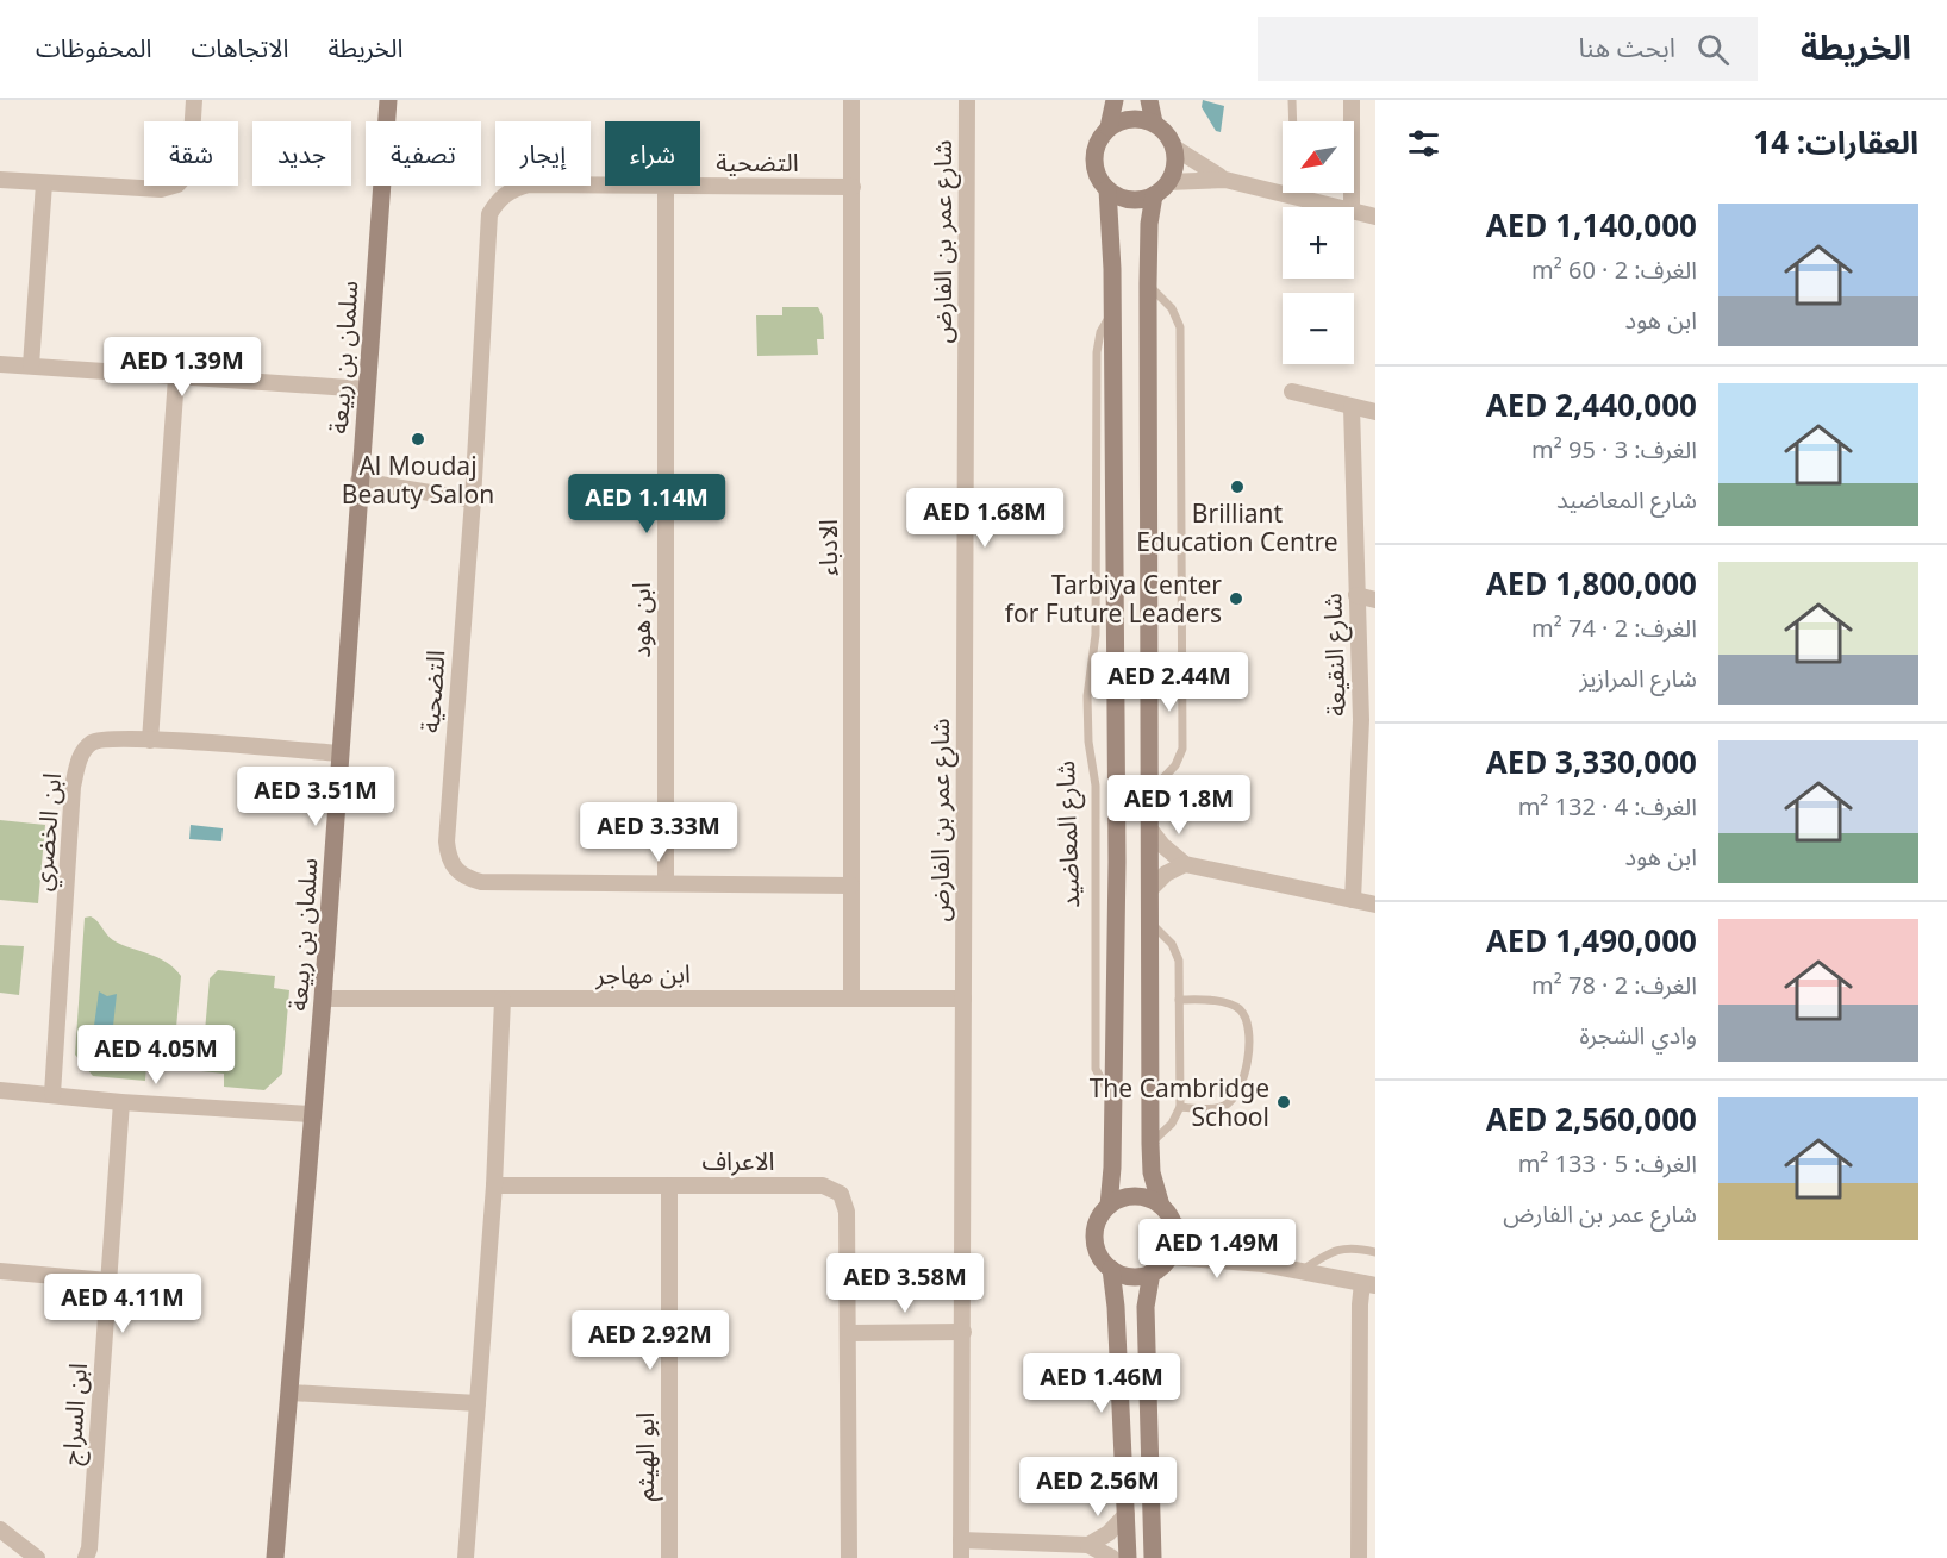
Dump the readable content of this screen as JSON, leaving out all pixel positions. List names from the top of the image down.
{
  "streets": {
    "street": [
      "التضحية",
      "شارع عمر بن الفارض",
      "سلمان بن ربيعة",
      "الادباء",
      "ابن هود",
      "شارع النقيعة",
      "ابن الخضري",
      "شارع المعاضيد",
      "ابن مهاجر",
      "الاعراف",
      "ابن السراج",
      "ابو الهيثم"
    ]
  },
  "crossings": [
    ["التضحية", "الادباء"],
    ["التضحية", "ابن هود"],
    ["شارع عمر بن الفارض", "ابن مهاجر"],
    ["سلمان بن ربيعة", "ابن الخضري"],
    ["سلمان بن ربيعة", "ابن مهاجر"],
    ["الادباء", "ابن مهاجر"],
    ["الاعراف", "ابو الهيثم"]
  ],
  "places": [
    "Al Moudaj Beauty Salon",
    "Brilliant Education Centre",
    "Tarbiya Center for Future Leaders",
    "The Cambridge School"
  ],
  "north": "bottom left",
  "page": {
    "header": "الخريطة",
    "search": "ابحث هنا",
    "nav": ["الخريطة", "الاتجاهات", "المحفوظات"],
    "heading": "العقارات: 14",
    "map_buttons": ["+", "−"],
    "chip": [
      "شراء",
      "إيجار",
      "تصفية",
      "جديد",
      "شقة"
    ],
    "list": [
      {
        "name": "AED 1,140,000",
        "note": "الغرف: 2 · 60 m² · ابن هود"
      },
      {
        "name": "AED 2,440,000",
        "note": "الغرف: 3 · 95 m² · شارع المعاضيد"
      },
      {
        "name": "AED 1,800,000",
        "note": "الغرف: 2 · 74 m² · شارع المرازيز"
      },
      {
        "name": "AED 3,330,000",
        "note": "الغرف: 4 · 132 m² · ابن هود"
      },
      {
        "name": "AED 1,490,000",
        "note": "الغرف: 2 · 78 m² · وادي الشجرة"
      },
      {
        "name": "AED 2,560,000",
        "note": "الغرف: 5 · 133 m² · شارع عمر بن الفارض"
      }
    ],
    "price": [
      "AED 1.39M",
      "AED 1.14M",
      "AED 1.68M",
      "AED 2.44M",
      "AED 3.51M",
      "AED 1.8M",
      "AED 3.33M",
      "AED 4.05M",
      "AED 1.49M",
      "AED 3.58M",
      "AED 4.11M",
      "AED 2.92M",
      "AED 1.46M",
      "AED 2.56M"
    ]
  }
}
